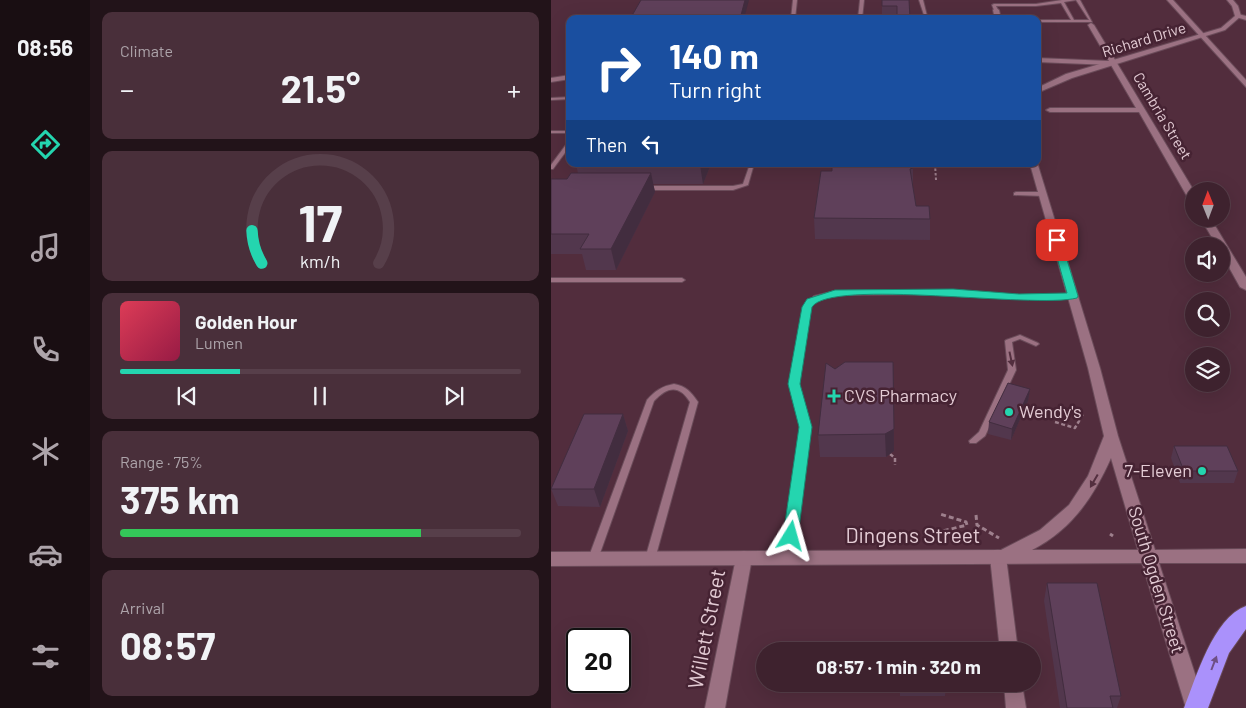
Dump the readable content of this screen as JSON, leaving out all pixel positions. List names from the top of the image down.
{
  "streets": {
    "street": [
      "Richard Drive",
      "Cambria Street",
      "Dingens Street",
      "South Ogden Street",
      "Willett Street"
    ]
  },
  "crossings": [
    ["Richard Drive", "Cambria Street"],
    ["Dingens Street", "South Ogden Street"],
    ["Dingens Street", "Willett Street"]
  ],
  "places": {
    "health": ["CVS Pharmacy"],
    "other": ["Wendy's", "7-Eleven"]
  },
  "north": "top",
  "page": {
    "tabs": "08:56",
    "tile": [
      "Climate",
      ["Range · 75%", "375 km"],
      ["Arrival", "08:57"]
    ],
    "turn": ["140 m", "Turn right"],
    "heat": ["−", "21.5°", "+"],
    "then": "Then",
    "song": ["Golden Hour", "Lumen"],
    "limit": "20",
    "trip": "08:57 · 1 min · 320 m",
    "gauge": ["17", "km/h"]
  }
}
